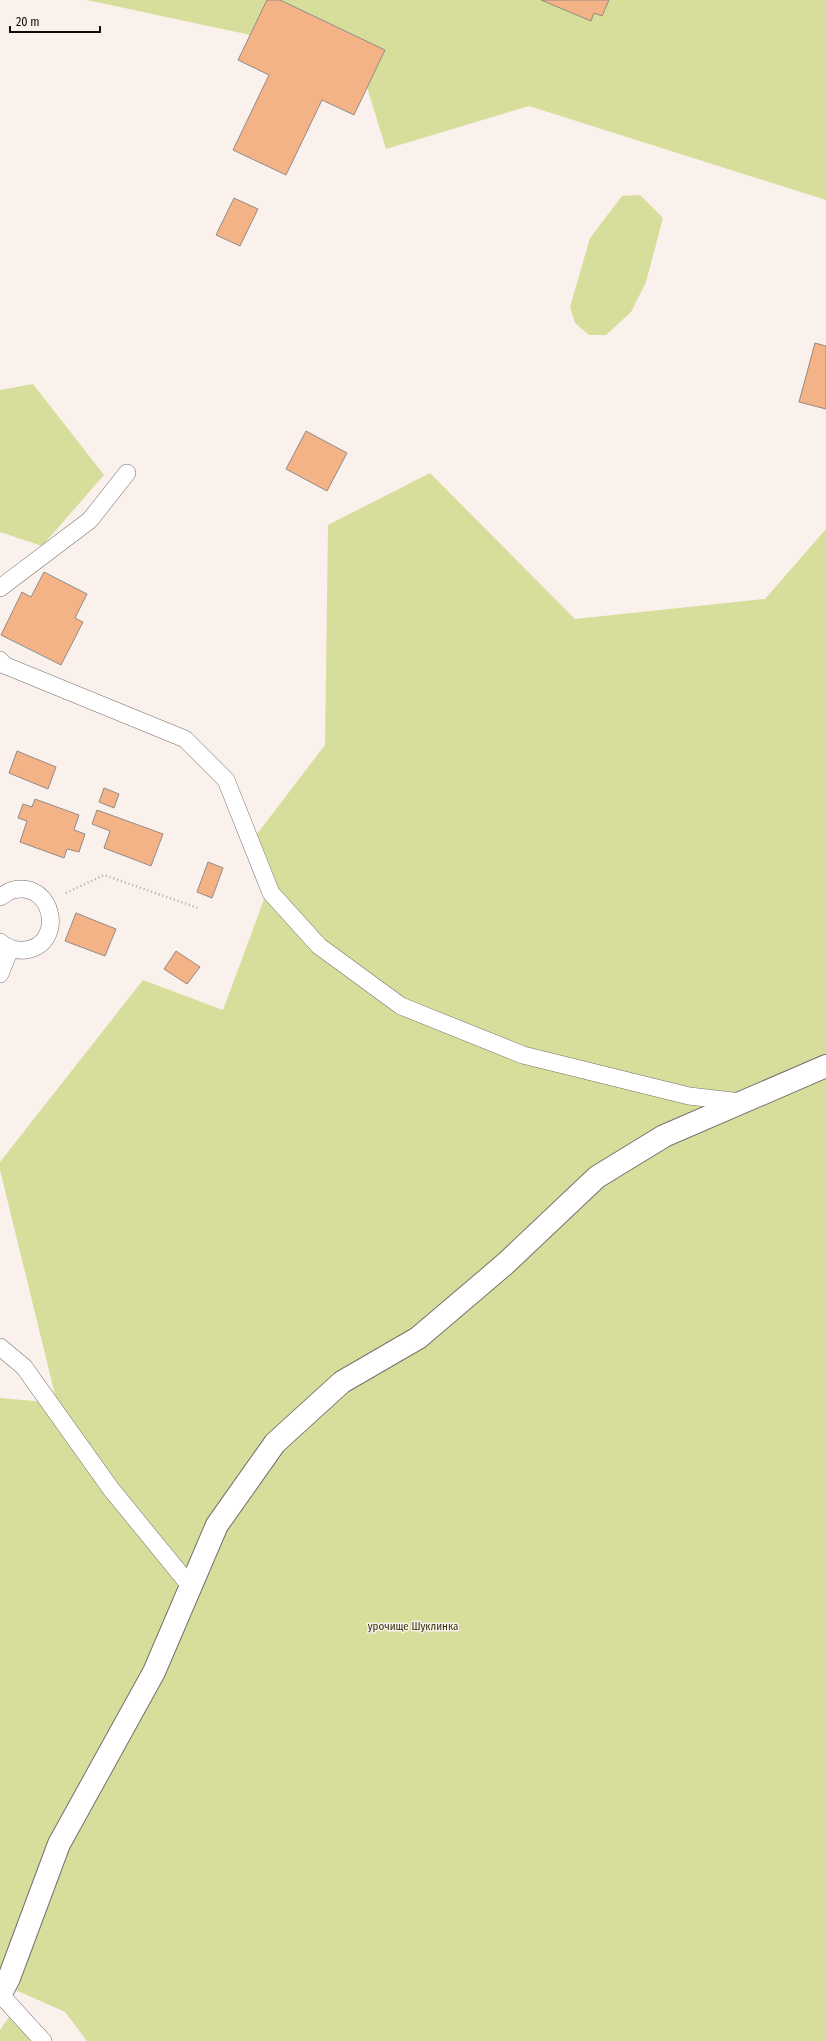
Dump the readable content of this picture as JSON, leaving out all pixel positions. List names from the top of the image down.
{
  "parks": ["урочище Шуклинка"],
  "scale_bar": "20 m"
}
